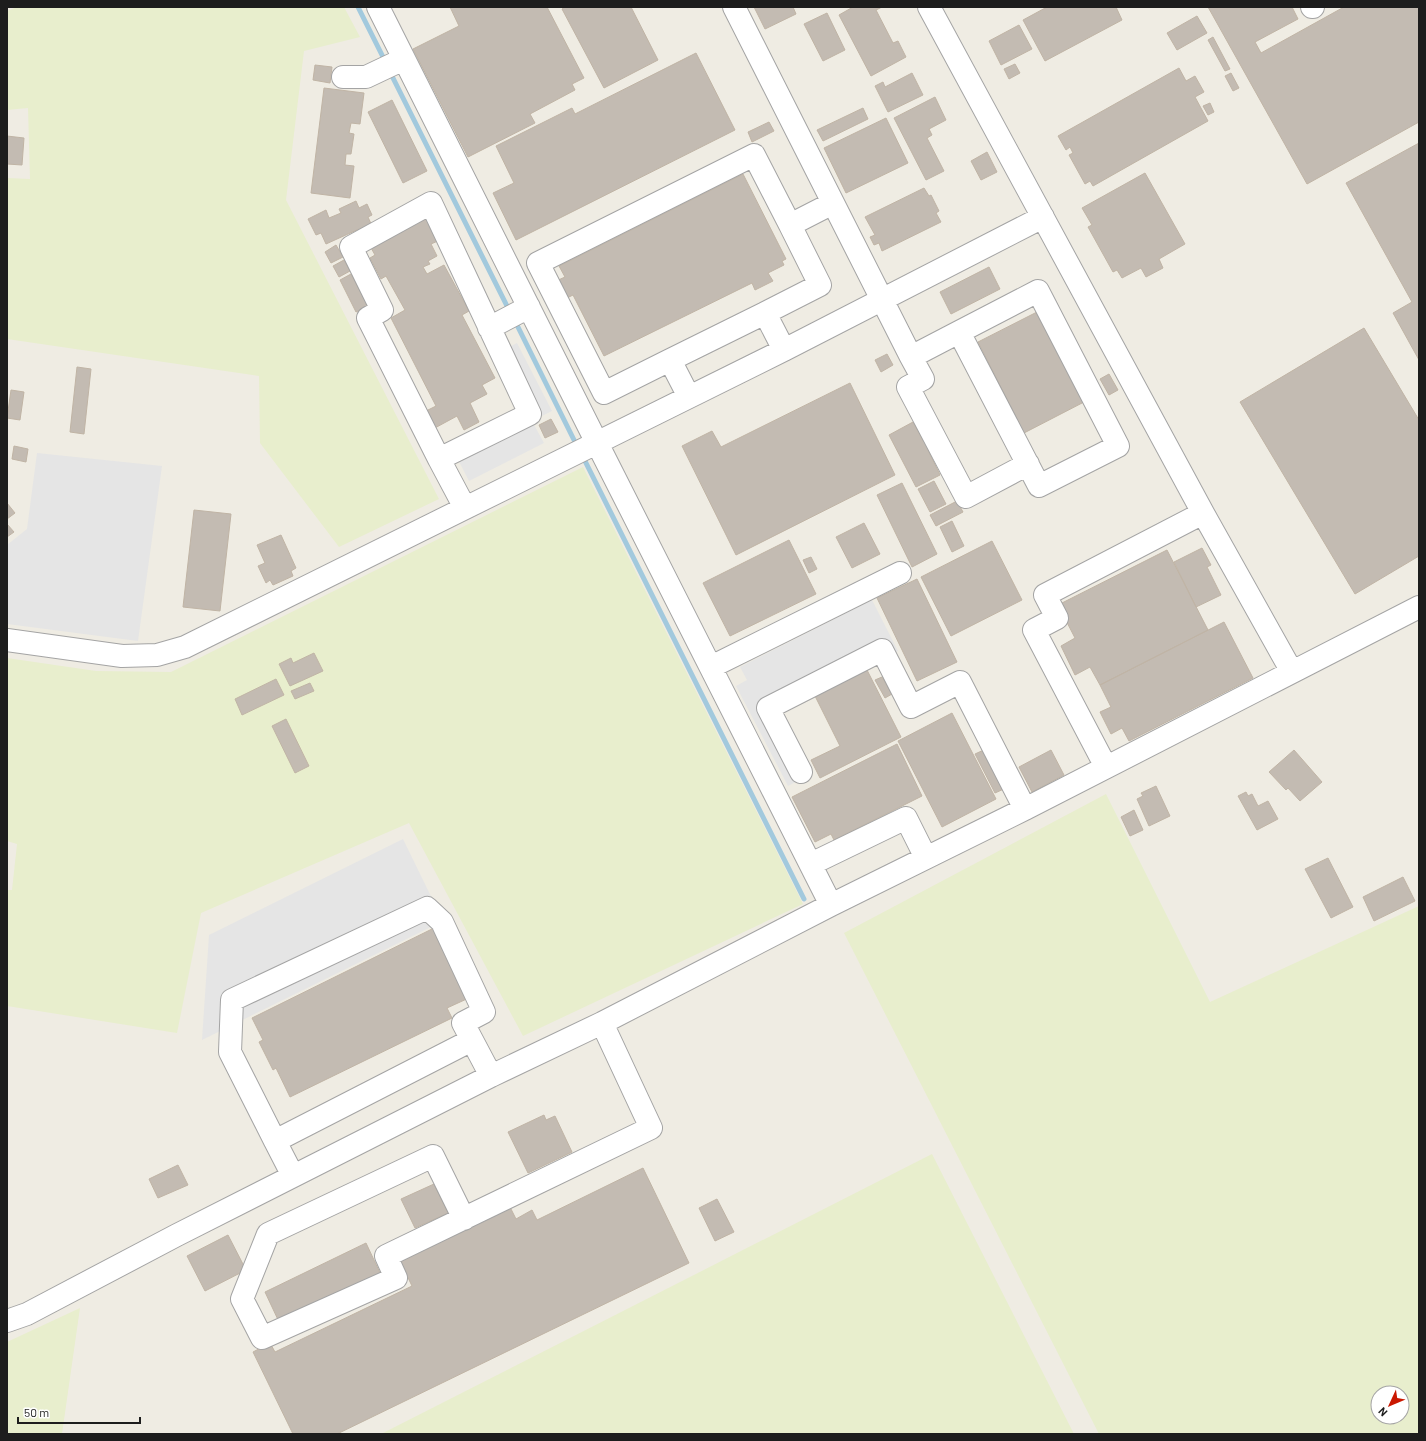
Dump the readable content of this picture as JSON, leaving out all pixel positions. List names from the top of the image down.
{
  "scale_bar": "50 m",
  "north": "bottom left"
}
